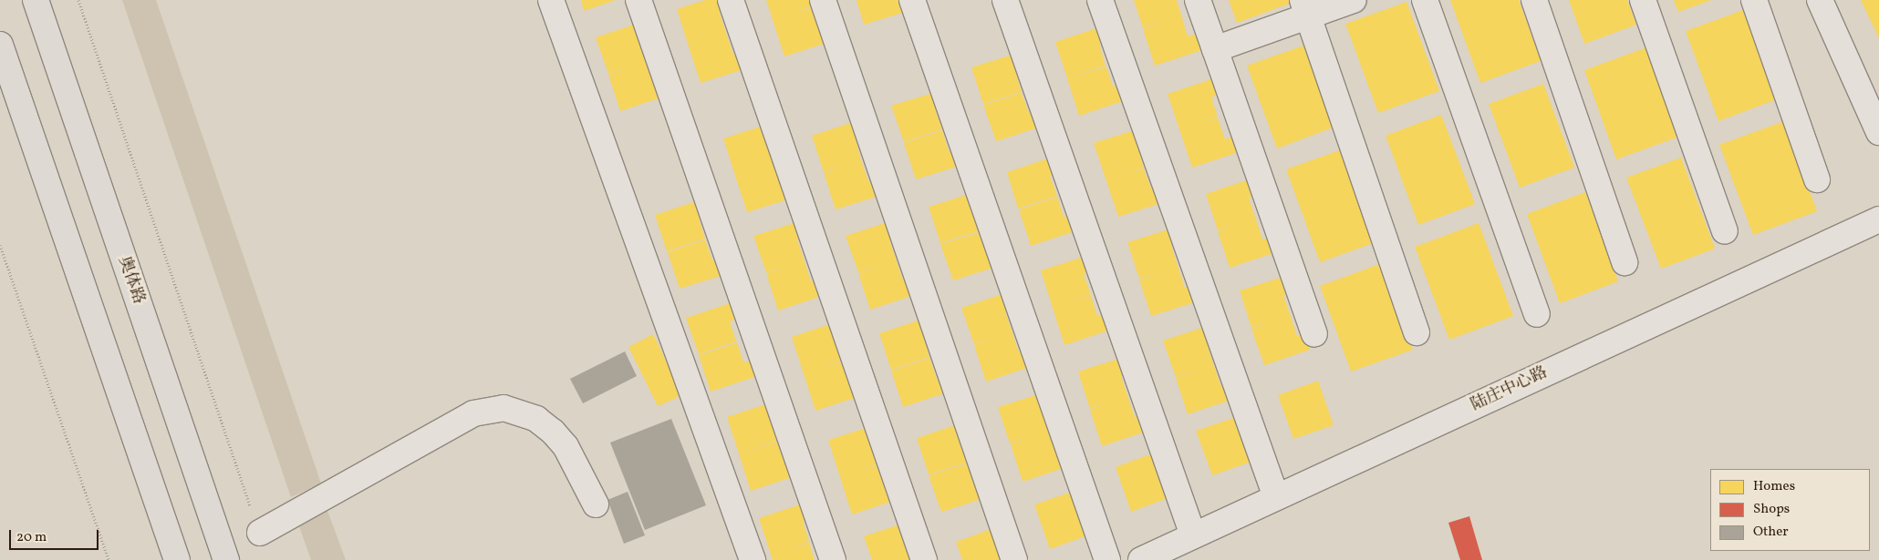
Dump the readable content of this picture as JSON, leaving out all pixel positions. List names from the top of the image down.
{
  "streets": {
    "main road": ["奥体路"],
    "street": ["陆庄中心路"]
  },
  "legend": ["Homes", "Shops", "Other"],
  "scale_bar": "20 m"
}
